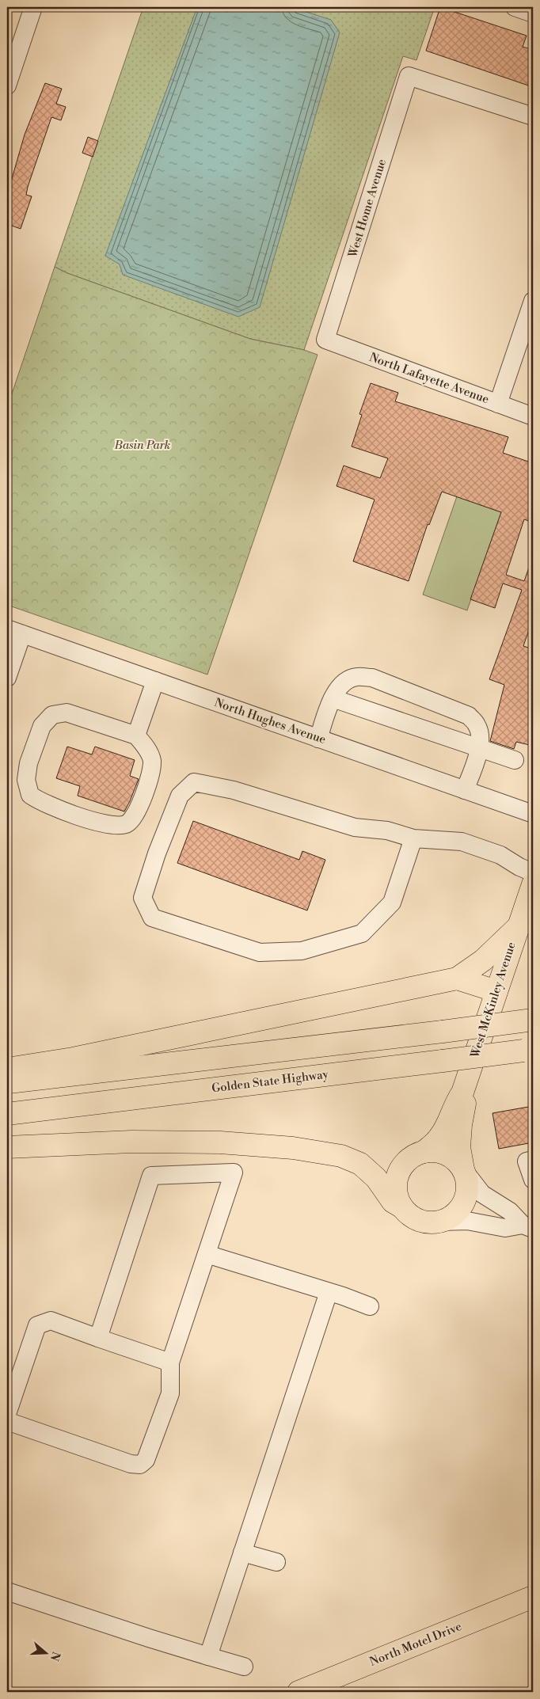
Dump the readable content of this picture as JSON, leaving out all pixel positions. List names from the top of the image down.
{
  "streets": {
    "main road": ["West McKinley Avenue", "Golden State Highway", "North Motel Drive"],
    "street": ["West Home Avenue", "North Lafayette Avenue", "North Hughes Avenue"]
  },
  "crossings": [
    ["West Home Avenue", "North Lafayette Avenue"]
  ],
  "parks": ["Basin Park"],
  "north": "right"
}
